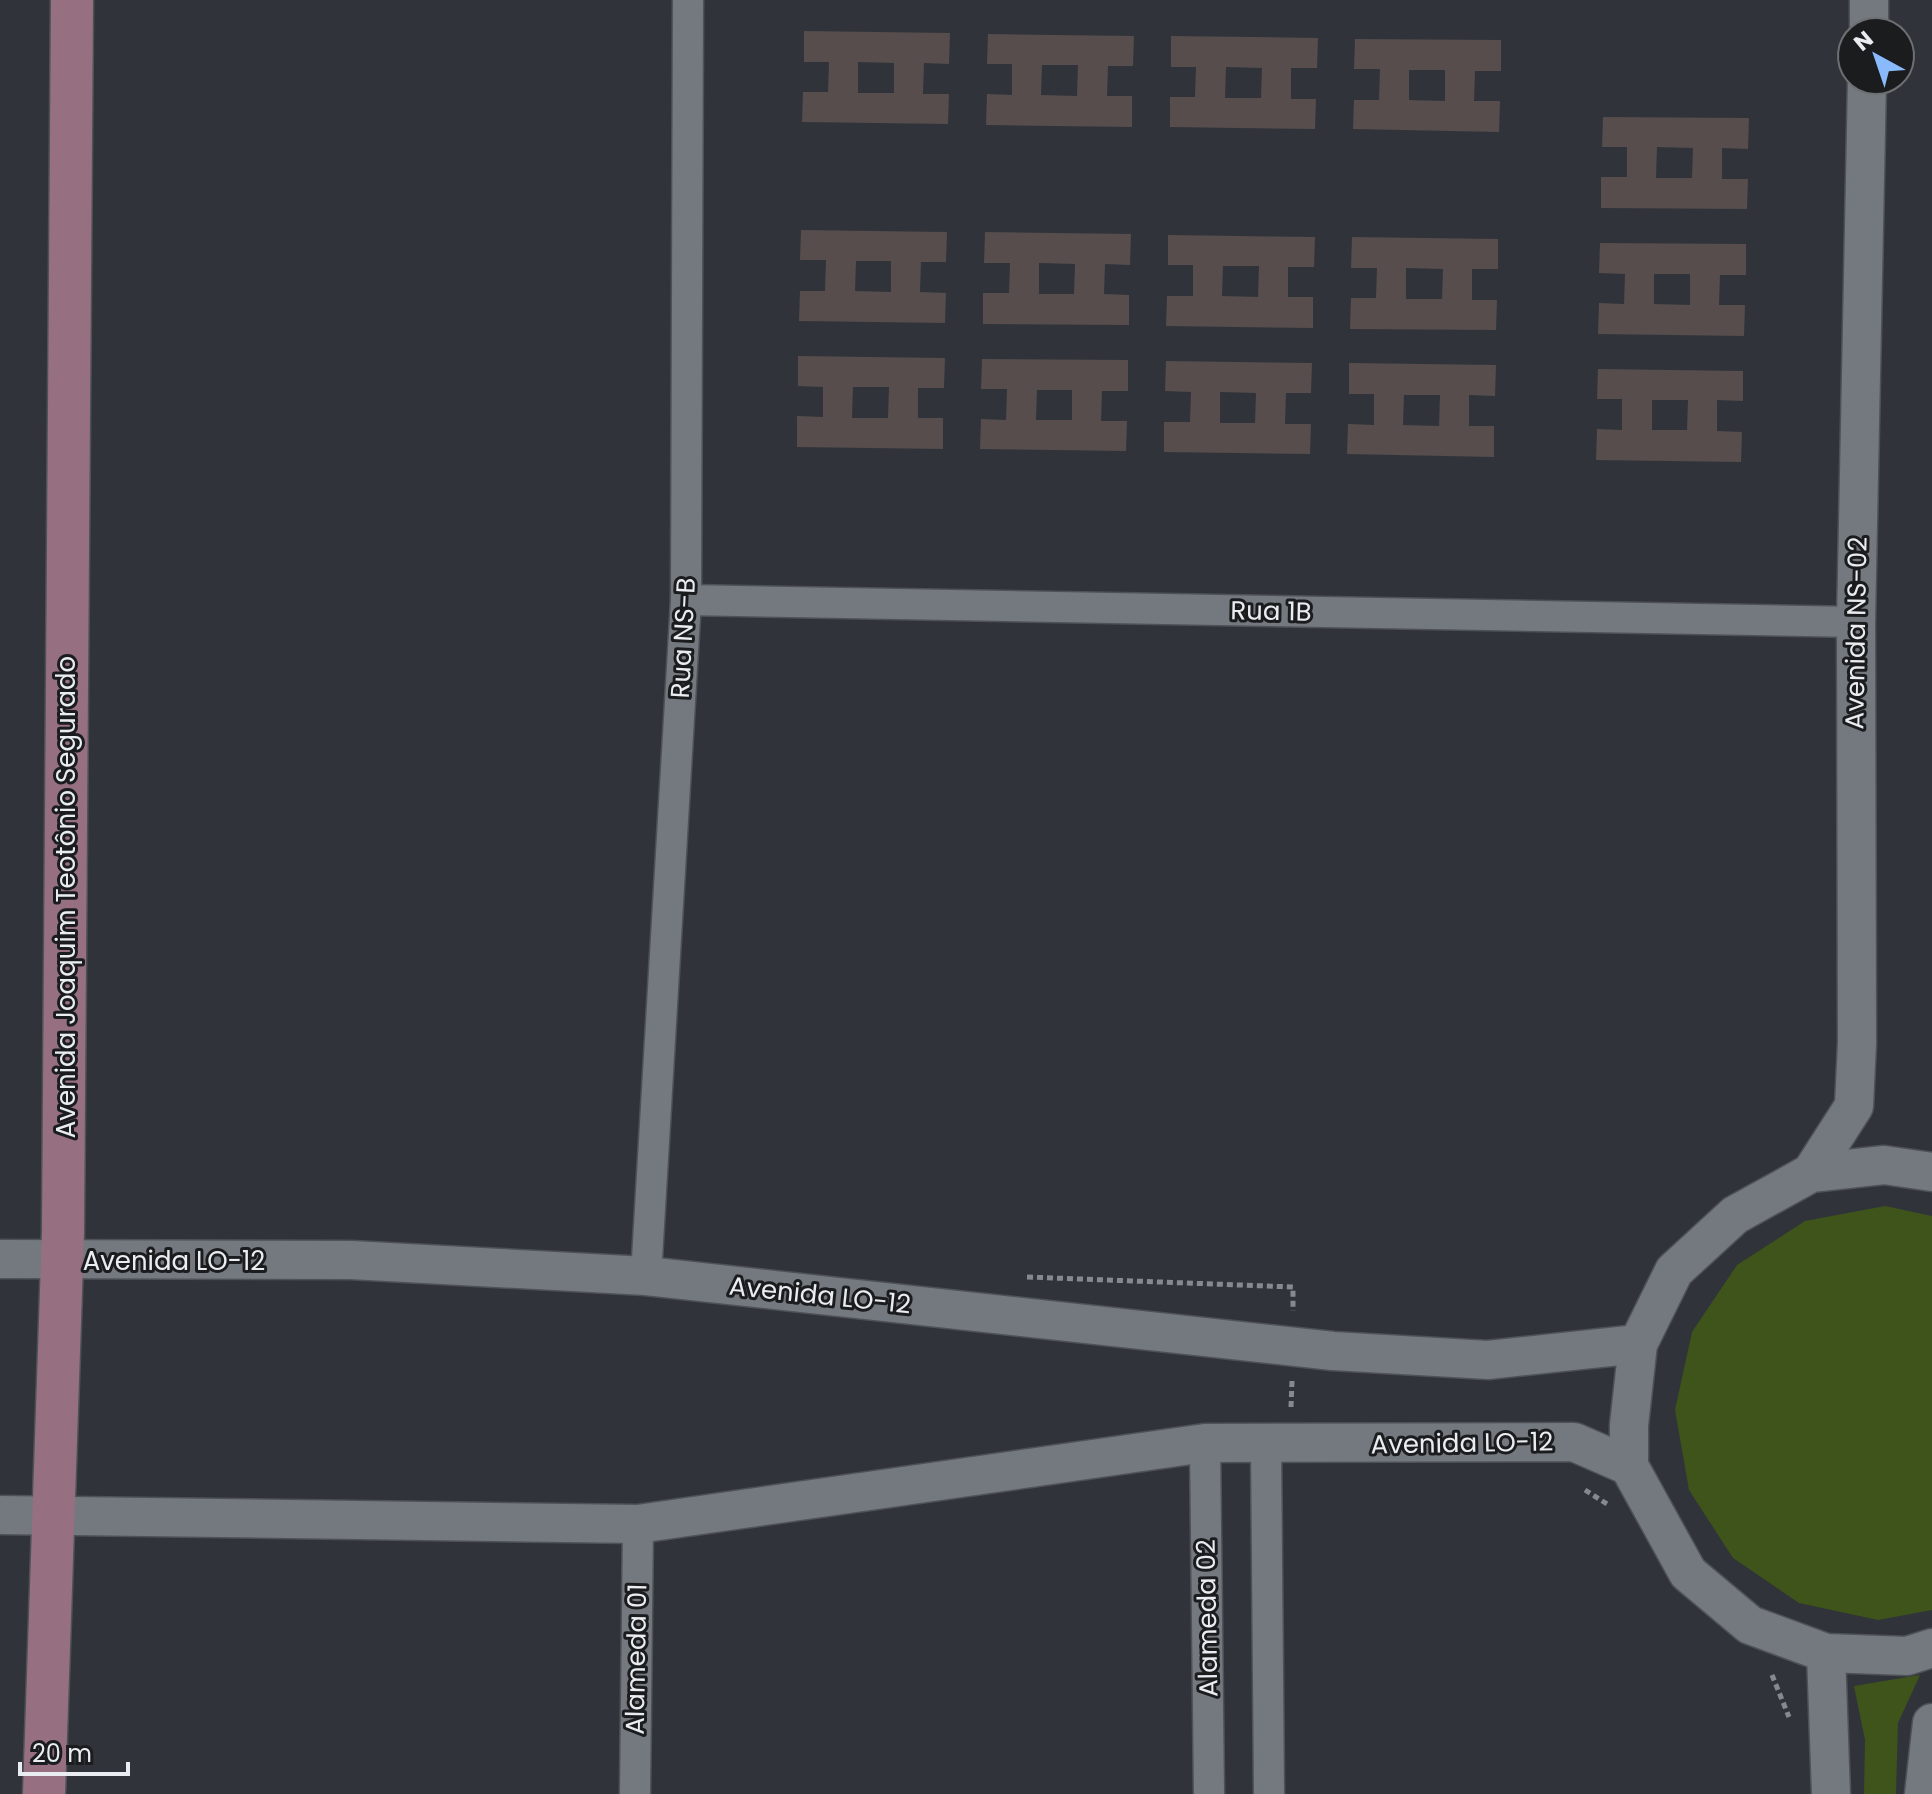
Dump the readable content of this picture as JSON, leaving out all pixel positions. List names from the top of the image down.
{
  "streets": {
    "main road": ["Avenida Joaquim Teotônio Segurado"],
    "street": [
      "Rua 1B",
      "Avenida NS-02",
      "Rua NS-B",
      "Avenida LO-12",
      "Alameda 02",
      "Alameda 01"
    ]
  },
  "crossings": [
    ["Rua 1B", "Avenida NS-02"],
    ["Rua 1B", "Rua NS-B"],
    ["Rua NS-B", "Avenida LO-12"],
    ["Avenida Joaquim Teotônio Segurado", "Avenida LO-12"],
    ["Avenida LO-12", "Alameda 02"],
    ["Avenida LO-12", "Alameda 01"]
  ],
  "scale_bar": "20 m",
  "north": "top left"
}
